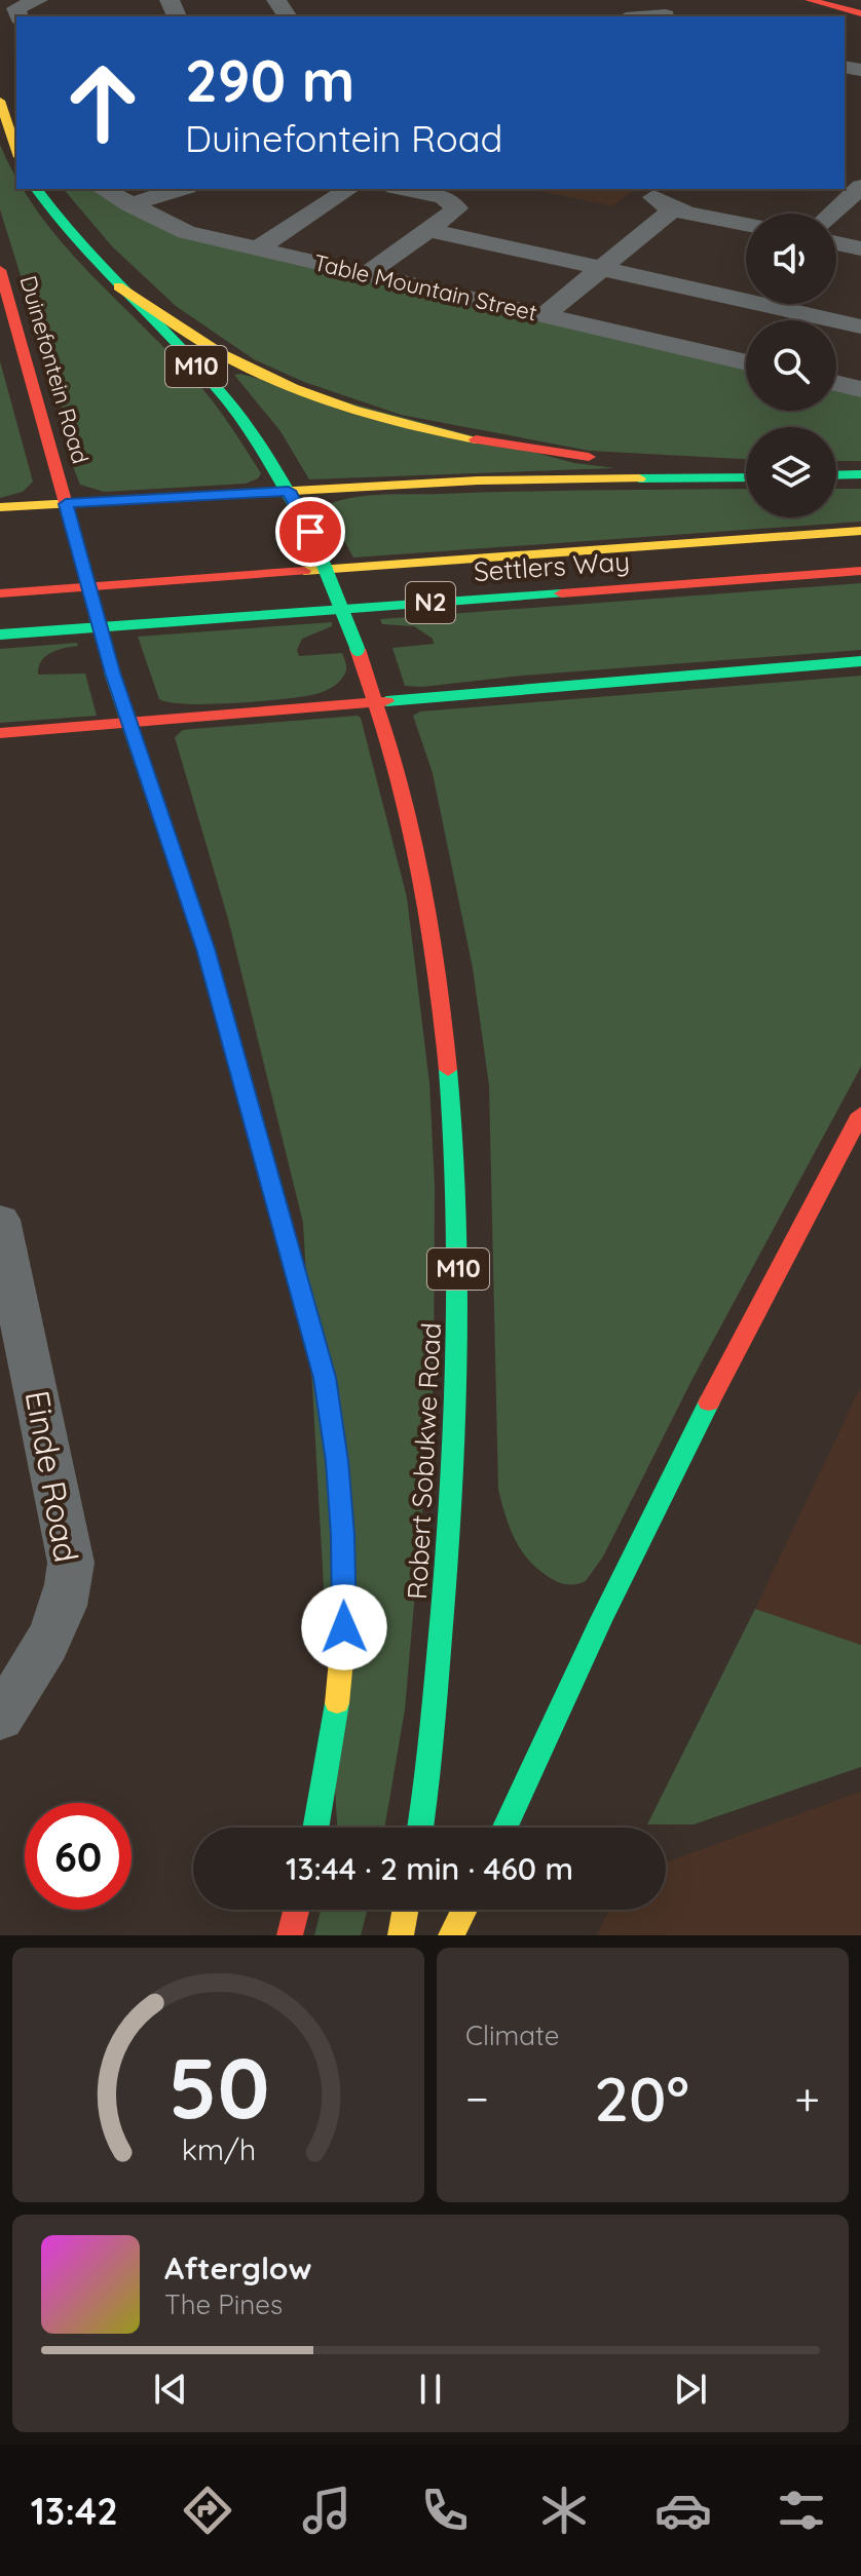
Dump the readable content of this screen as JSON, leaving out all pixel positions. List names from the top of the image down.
{
  "streets": {
    "main road": [
      "M10",
      "Duinefontein Road",
      "Settlers Way",
      "N2",
      "Robert Sobukwe Road"
    ],
    "street": ["Table Mountain Street", "Einde Road"]
  },
  "crossings": [
    ["M10", "Robert Sobukwe Road"]
  ],
  "page": {
    "turn": ["290 m", "Duinefontein Road"],
    "limit": "60",
    "trip": "13:44 · 2 min · 460 m",
    "tile": "Climate",
    "heat": ["−", "20°", "+"],
    "song": ["Afterglow", "The Pines"],
    "tabs": "13:42",
    "gauge": ["50", "km/h"]
  }
}
